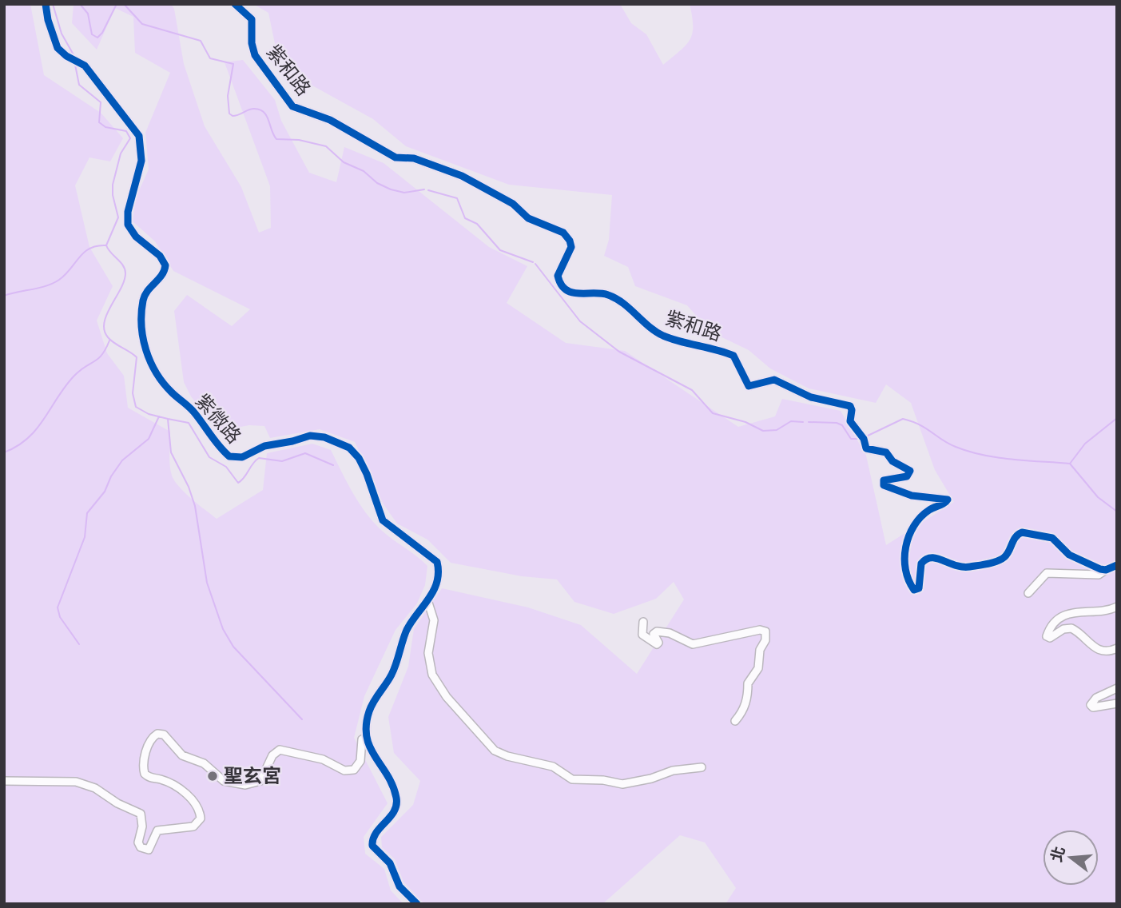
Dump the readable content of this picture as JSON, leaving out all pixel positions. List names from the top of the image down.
{
  "streets": {
    "street": ["紫和路", "紫微路"]
  },
  "places": ["聖玄宮"],
  "north": "left"
}
